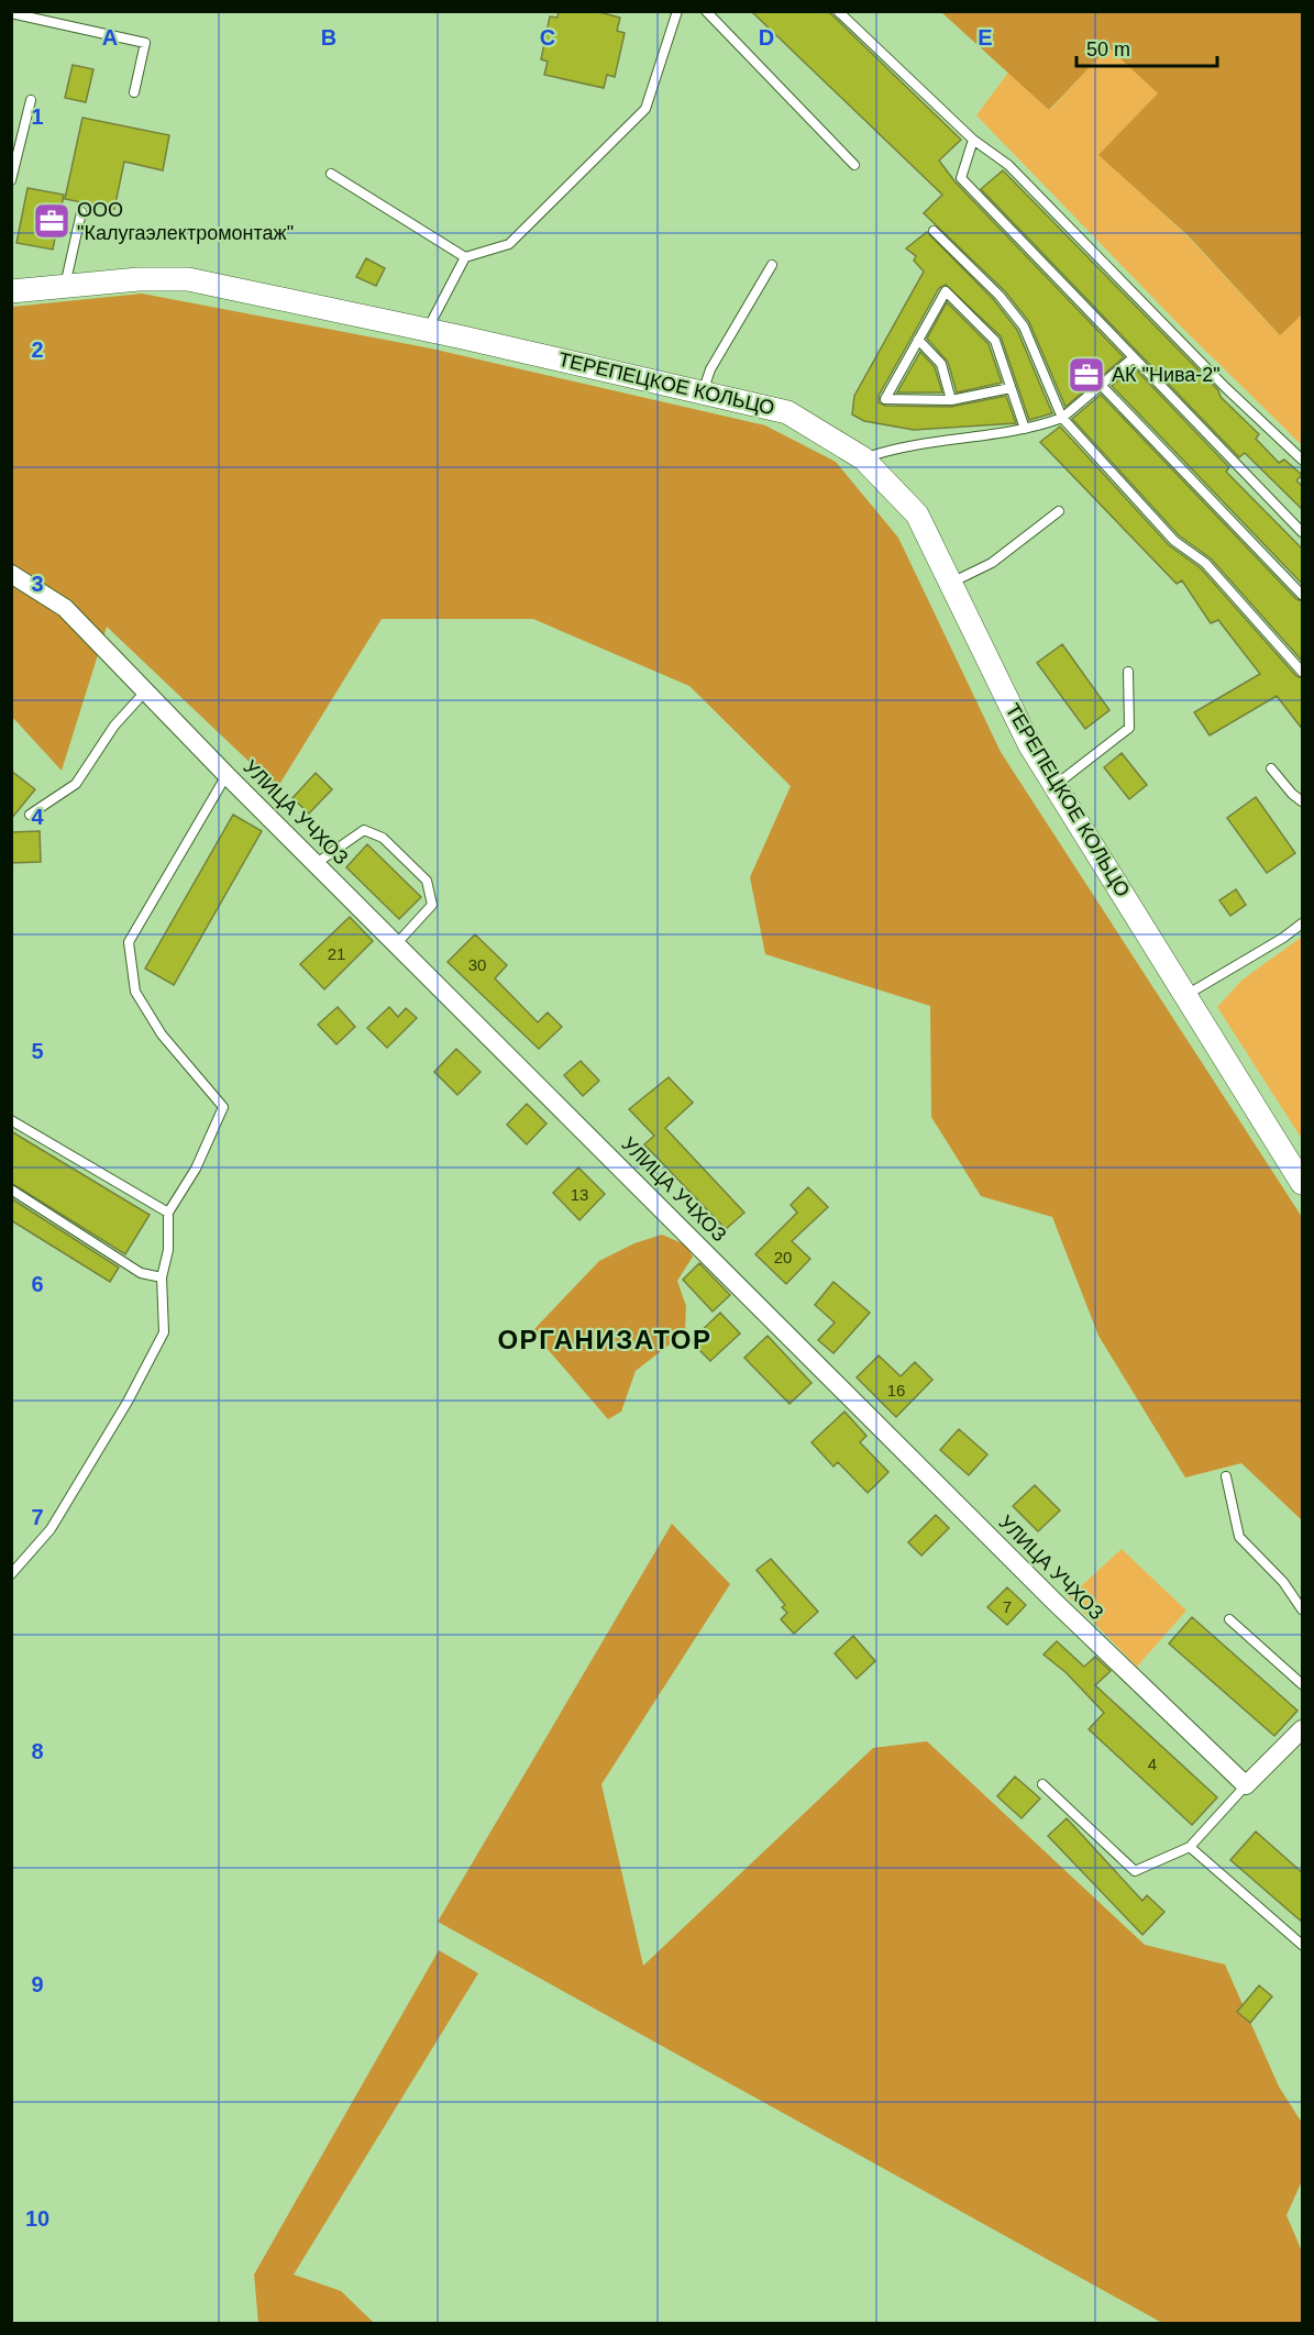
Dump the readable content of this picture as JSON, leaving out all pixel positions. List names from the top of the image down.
{
  "streets": {
    "street": ["ТЕРЕПЕЦКОЕ КОЛЬЦО", "УЛИЦА УЧХОЗ"]
  },
  "districts": ["ОРГАНИЗАТОР"],
  "places": {
    "office": ["ООО \"Калугаэлектромонтаж\"", "АК \"Нива-2\""]
  },
  "house_numbers": [
    "21",
    "30",
    "13",
    "20",
    "16",
    "7",
    "4"
  ],
  "scale_bar": "50 m",
  "grid": {
    "columns": [
      "A",
      "B",
      "C",
      "D",
      "E"
    ],
    "rows": [
      "1",
      "2",
      "3",
      "4",
      "5",
      "6",
      "7",
      "8",
      "9",
      "10"
    ]
  }
}
